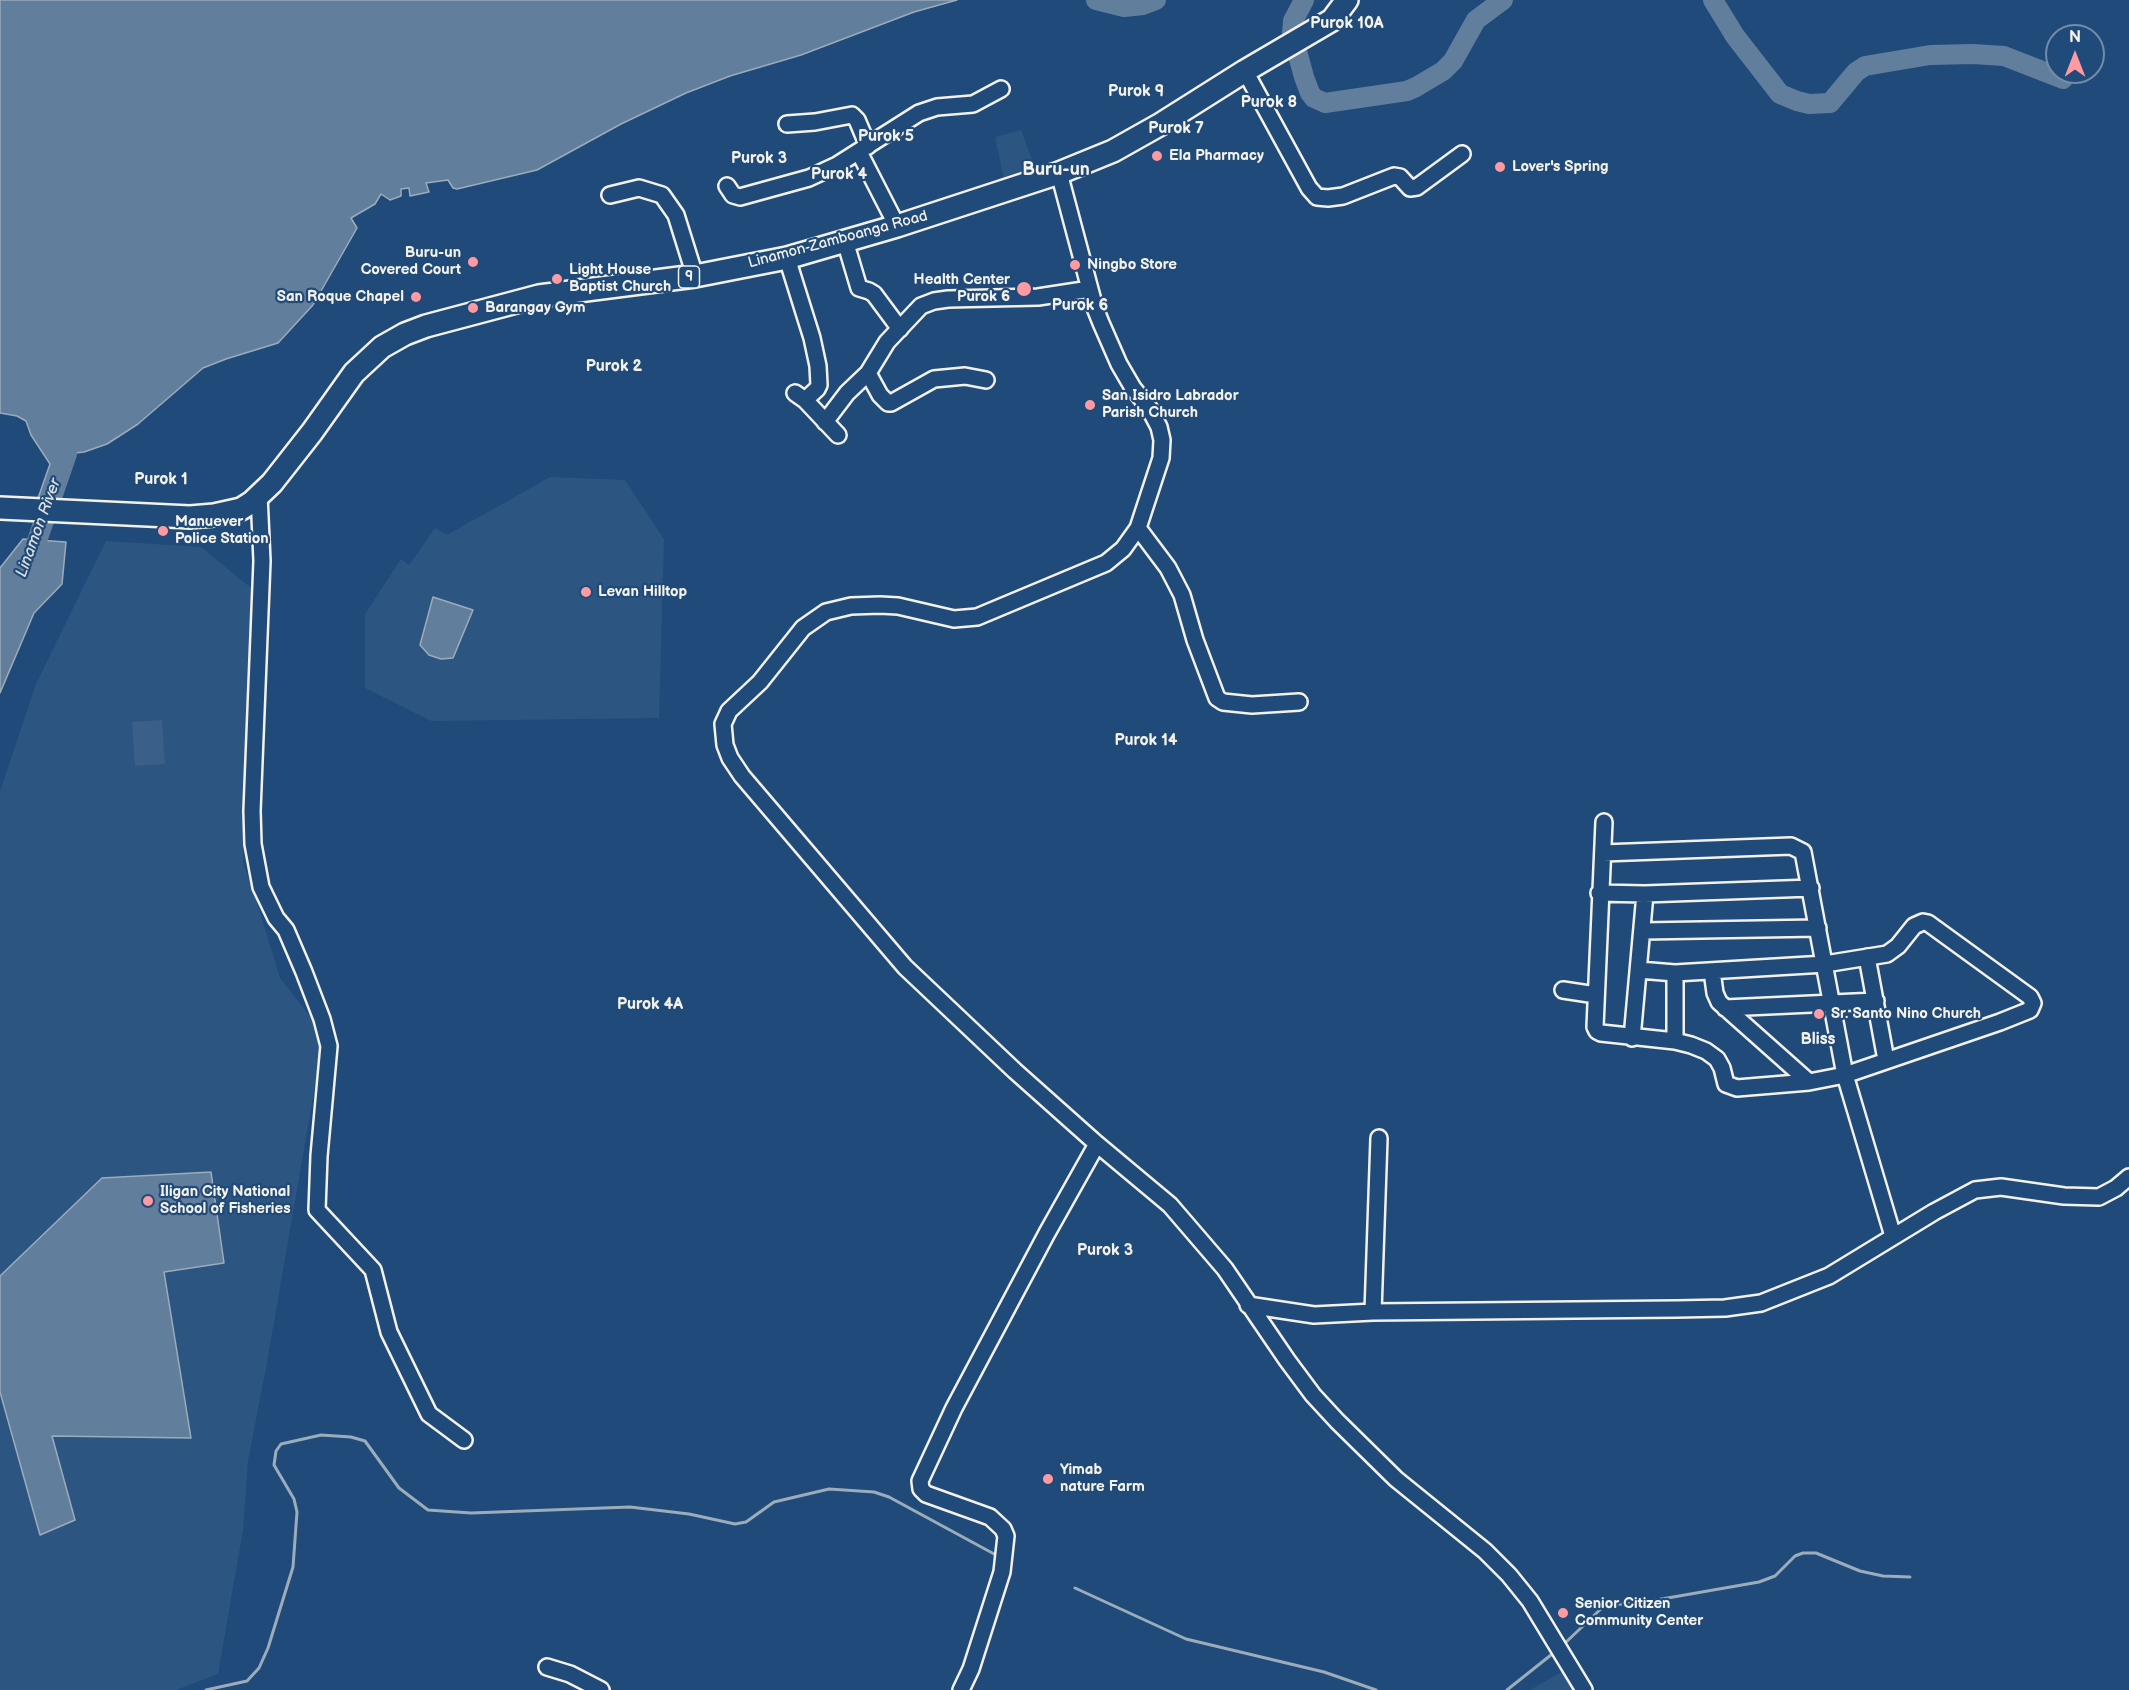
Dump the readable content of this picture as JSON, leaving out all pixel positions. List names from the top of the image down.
{
  "streets": {
    "highway": ["Linamon-Zamboanga Road", "9"]
  },
  "districts": [
    "Purok 10A",
    "Purok 9",
    "Purok 8",
    "Purok 7",
    "Purok 5",
    "Purok 3",
    "Buru-un",
    "Purok 4",
    "Purok 6",
    "Purok 2",
    "Purok 1",
    "Purok 14",
    "Purok 4A",
    "Bliss",
    "Purok 3"
  ],
  "water": ["Linamon River"],
  "places": [
    "Ela Pharmacy",
    "Lover's Spring",
    "Buru-un Covered Court",
    "Ningbo Store",
    "Light House Baptist Church",
    "Health Center Purok 6",
    "San Roque Chapel",
    "Barangay Gym",
    "San Isidro Labrador Parish Church",
    "Manuever Police Station",
    "Levan Hilltop",
    "Sr. Santo Nino Church",
    "Iligan City National School of Fisheries",
    "Yimab nature Farm",
    "Senior Citizen Community Center"
  ],
  "north": "top"
}
